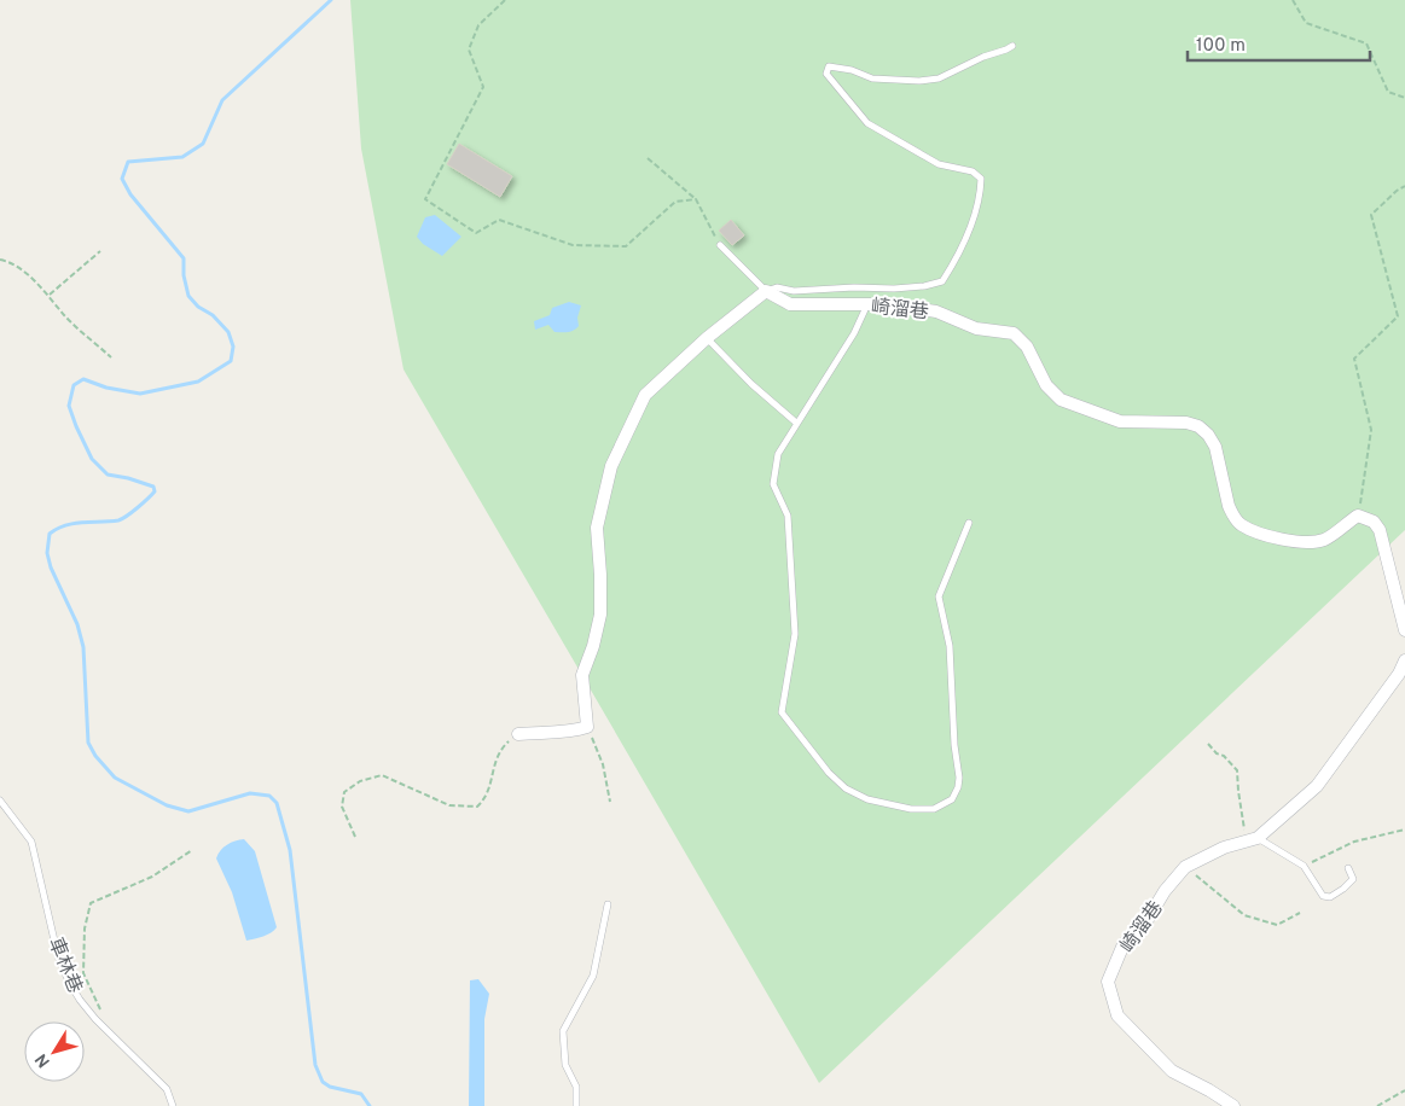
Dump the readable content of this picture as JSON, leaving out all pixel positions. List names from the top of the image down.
{
  "streets": {
    "street": ["崎溜巷"],
    "lane": ["車林巷"]
  },
  "scale_bar": "100 m",
  "north": "bottom left"
}
